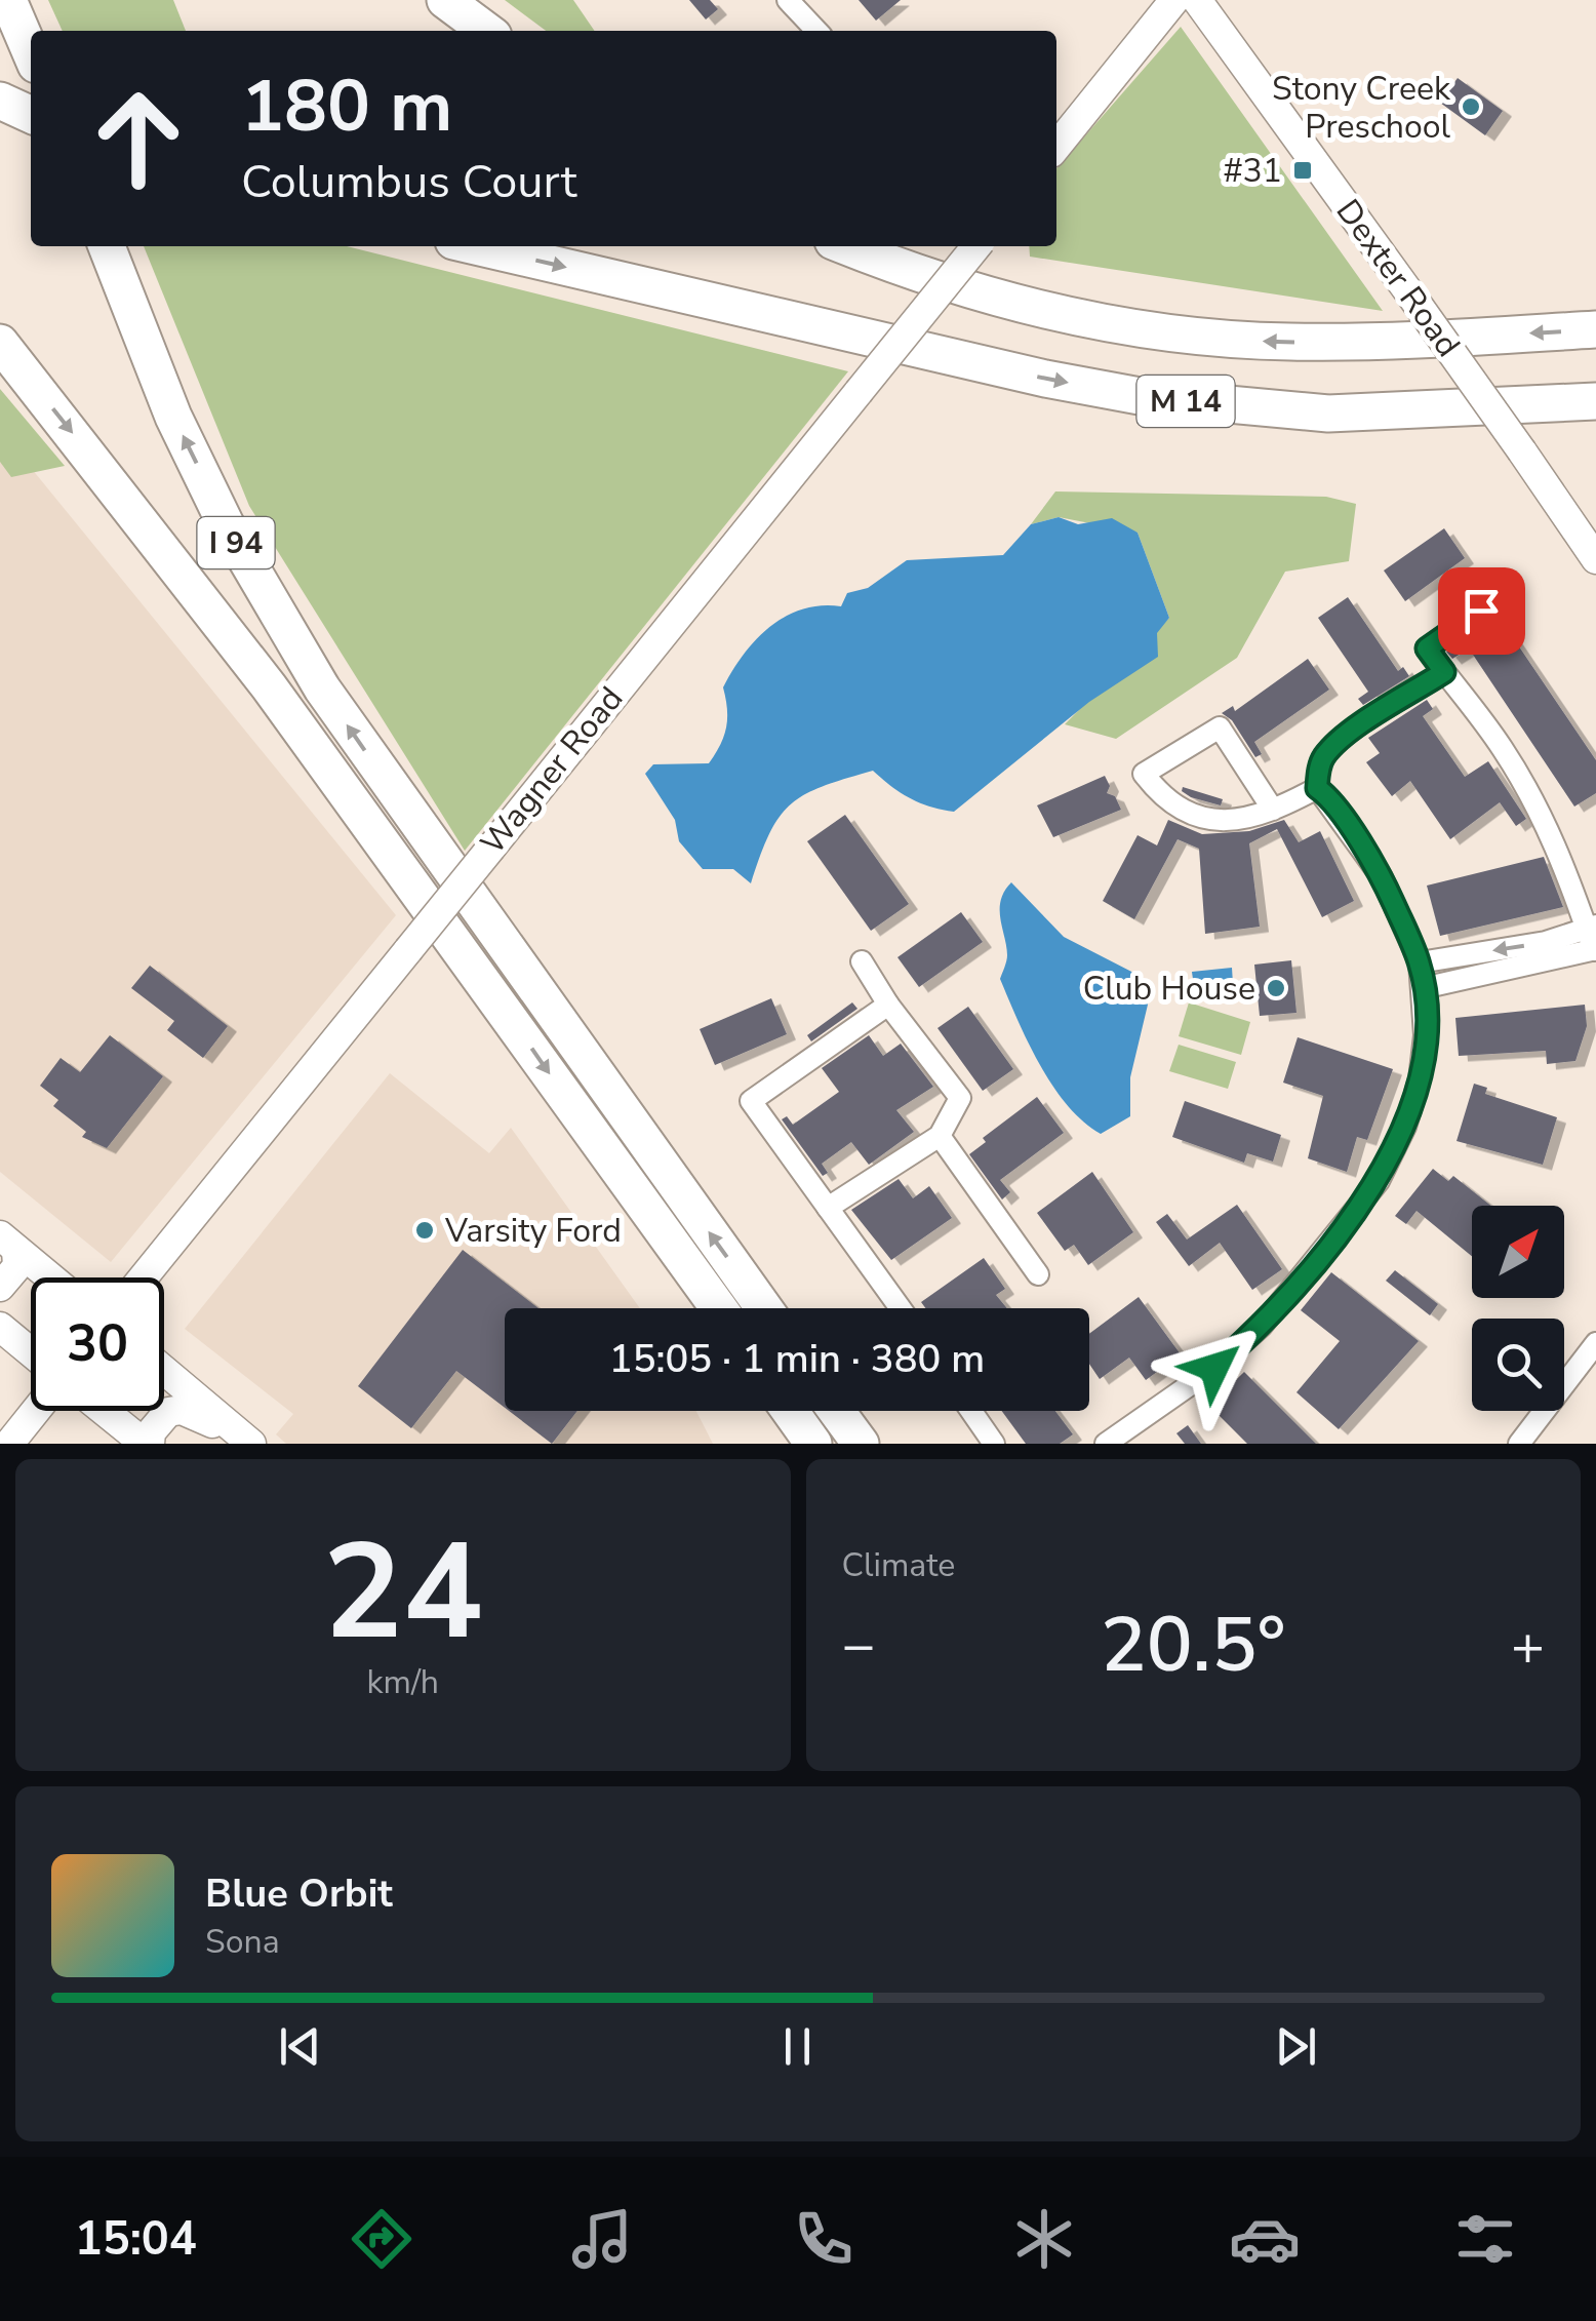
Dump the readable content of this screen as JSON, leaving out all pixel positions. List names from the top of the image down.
{
  "streets": {
    "highway": ["M 14", "I 94"],
    "main road": ["Dexter Road", "Wagner Road"]
  },
  "places": {
    "other": ["Stony Creek Preschool", "Club House", "Varsity Ford"],
    "transit": ["#31"]
  },
  "north": "top right",
  "page": {
    "turn": ["180 m", "Columbus Court"],
    "limit": "30",
    "trip": "15:05 · 1 min · 380 m",
    "tile": [
      ["24", "km/h"],
      "Climate"
    ],
    "heat": ["−", "20.5°", "+"],
    "song": ["Blue Orbit", "Sona"],
    "tabs": "15:04"
  }
}
